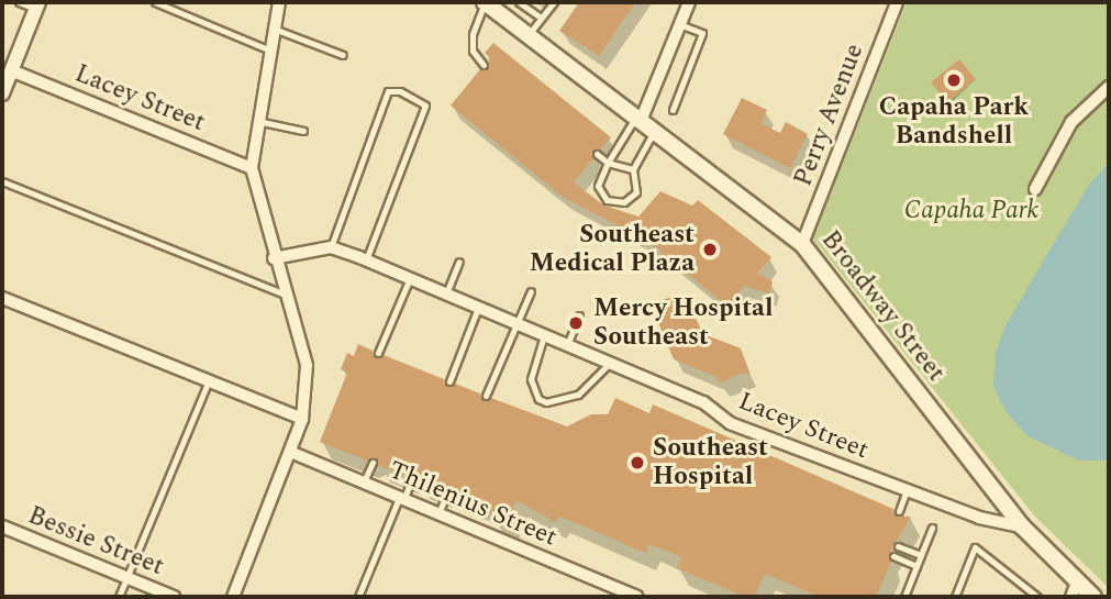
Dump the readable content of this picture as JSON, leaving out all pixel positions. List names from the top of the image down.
{
  "streets": {
    "main road": ["Broadway Street"],
    "street": [
      "Lacey Street",
      "Perry Avenue",
      "Thilenius Street",
      "Bessie Street"
    ]
  },
  "crossings": [
    ["Lacey Street", "Broadway Street"],
    ["Perry Avenue", "Broadway Street"]
  ],
  "parks": ["Capaha Park"],
  "places": [
    "Capaha Park Bandshell",
    "Southeast Medical Plaza",
    "Mercy Hospital Southeast",
    "Southeast Hospital"
  ]
}
